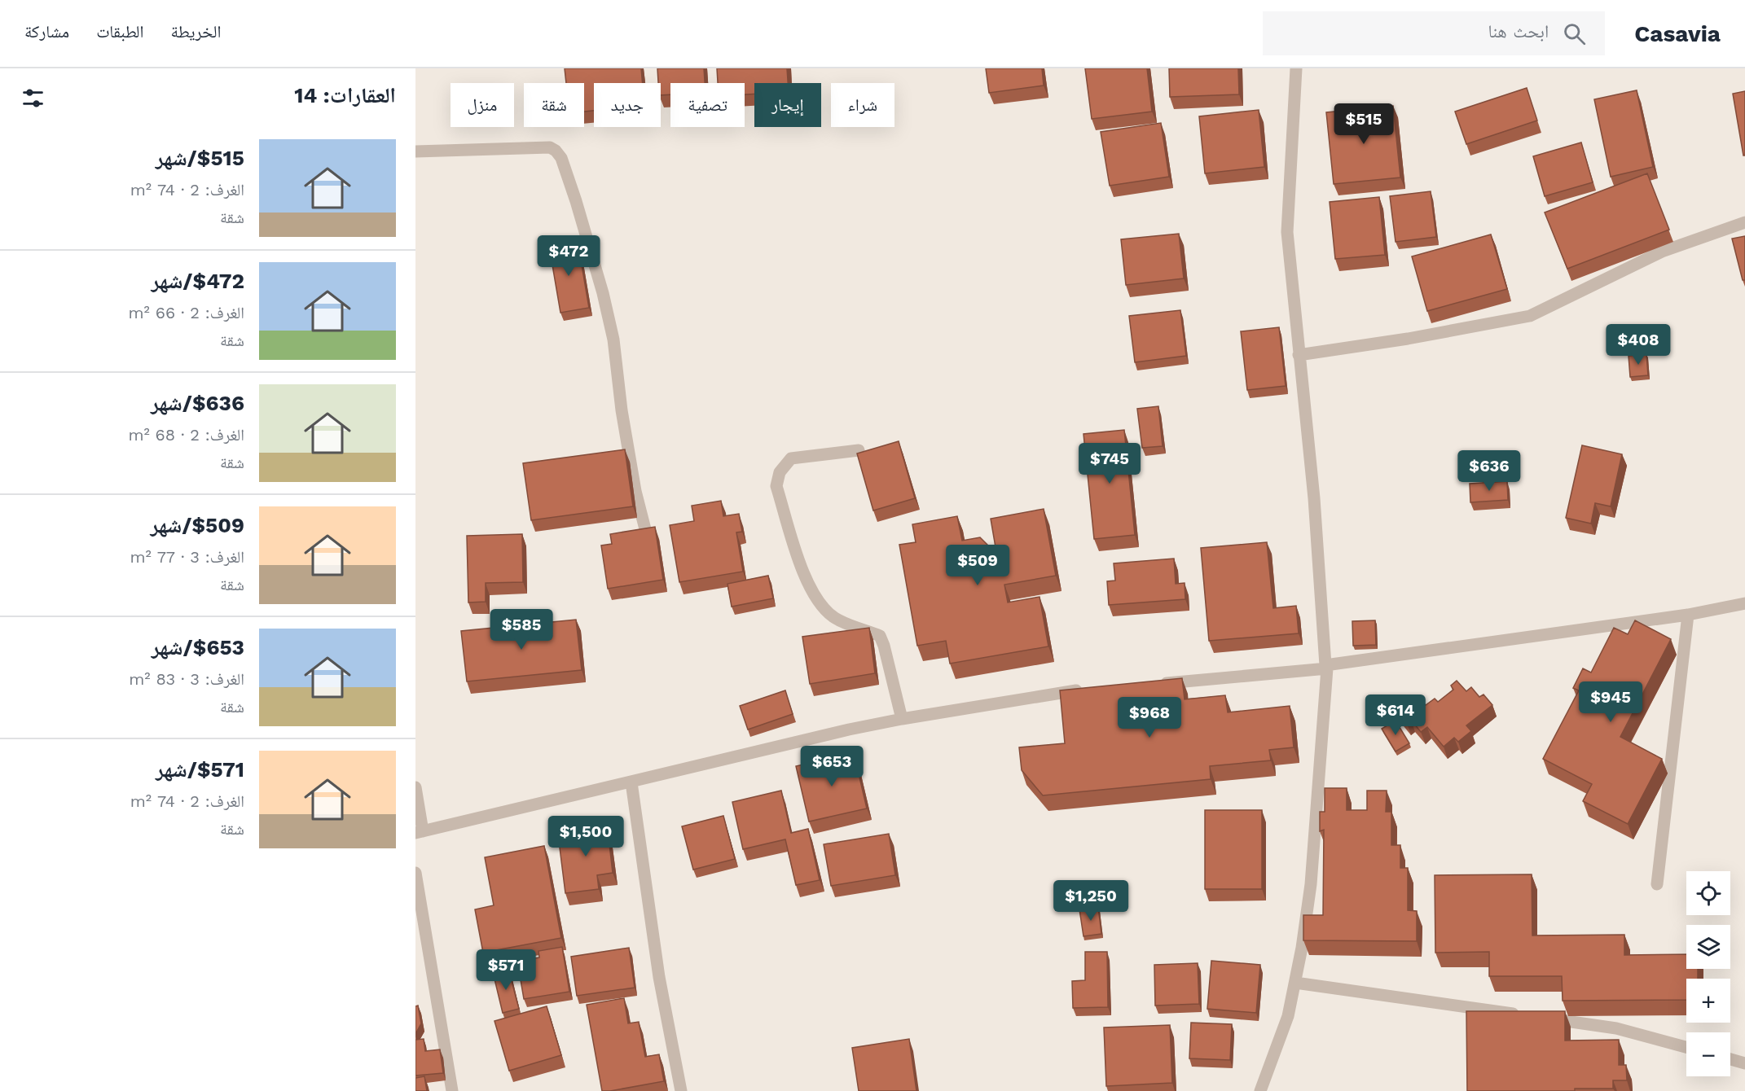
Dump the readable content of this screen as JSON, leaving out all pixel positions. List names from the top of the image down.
{
  "page": {
    "header": "Casavia",
    "search": "ابحث هنا",
    "nav": ["الخريطة", "الطبقات", "مشاركة"],
    "heading": "العقارات: 14",
    "chip": [
      "شراء",
      "إيجار",
      "تصفية",
      "جديد",
      "شقة",
      "منزل"
    ],
    "price": [
      "$515",
      "$472",
      "$408",
      "$745",
      "$636",
      "$509",
      "$585",
      "$945",
      "$614",
      "$968",
      "$653",
      "$1,500",
      "$1,250",
      "$571"
    ],
    "list": [
      {
        "name": "$515/شهر",
        "note": "الغرف: 2 · 74 m² · شقة"
      },
      {
        "name": "$472/شهر",
        "note": "الغرف: 2 · 66 m² · شقة"
      },
      {
        "name": "$636/شهر",
        "note": "الغرف: 2 · 68 m² · شقة"
      },
      {
        "name": "$509/شهر",
        "note": "الغرف: 3 · 77 m² · شقة"
      },
      {
        "name": "$653/شهر",
        "note": "الغرف: 3 · 83 m² · شقة"
      },
      {
        "name": "$571/شهر",
        "note": "الغرف: 2 · 74 m² · شقة"
      }
    ],
    "map_buttons": ["+", "−"]
  }
}
